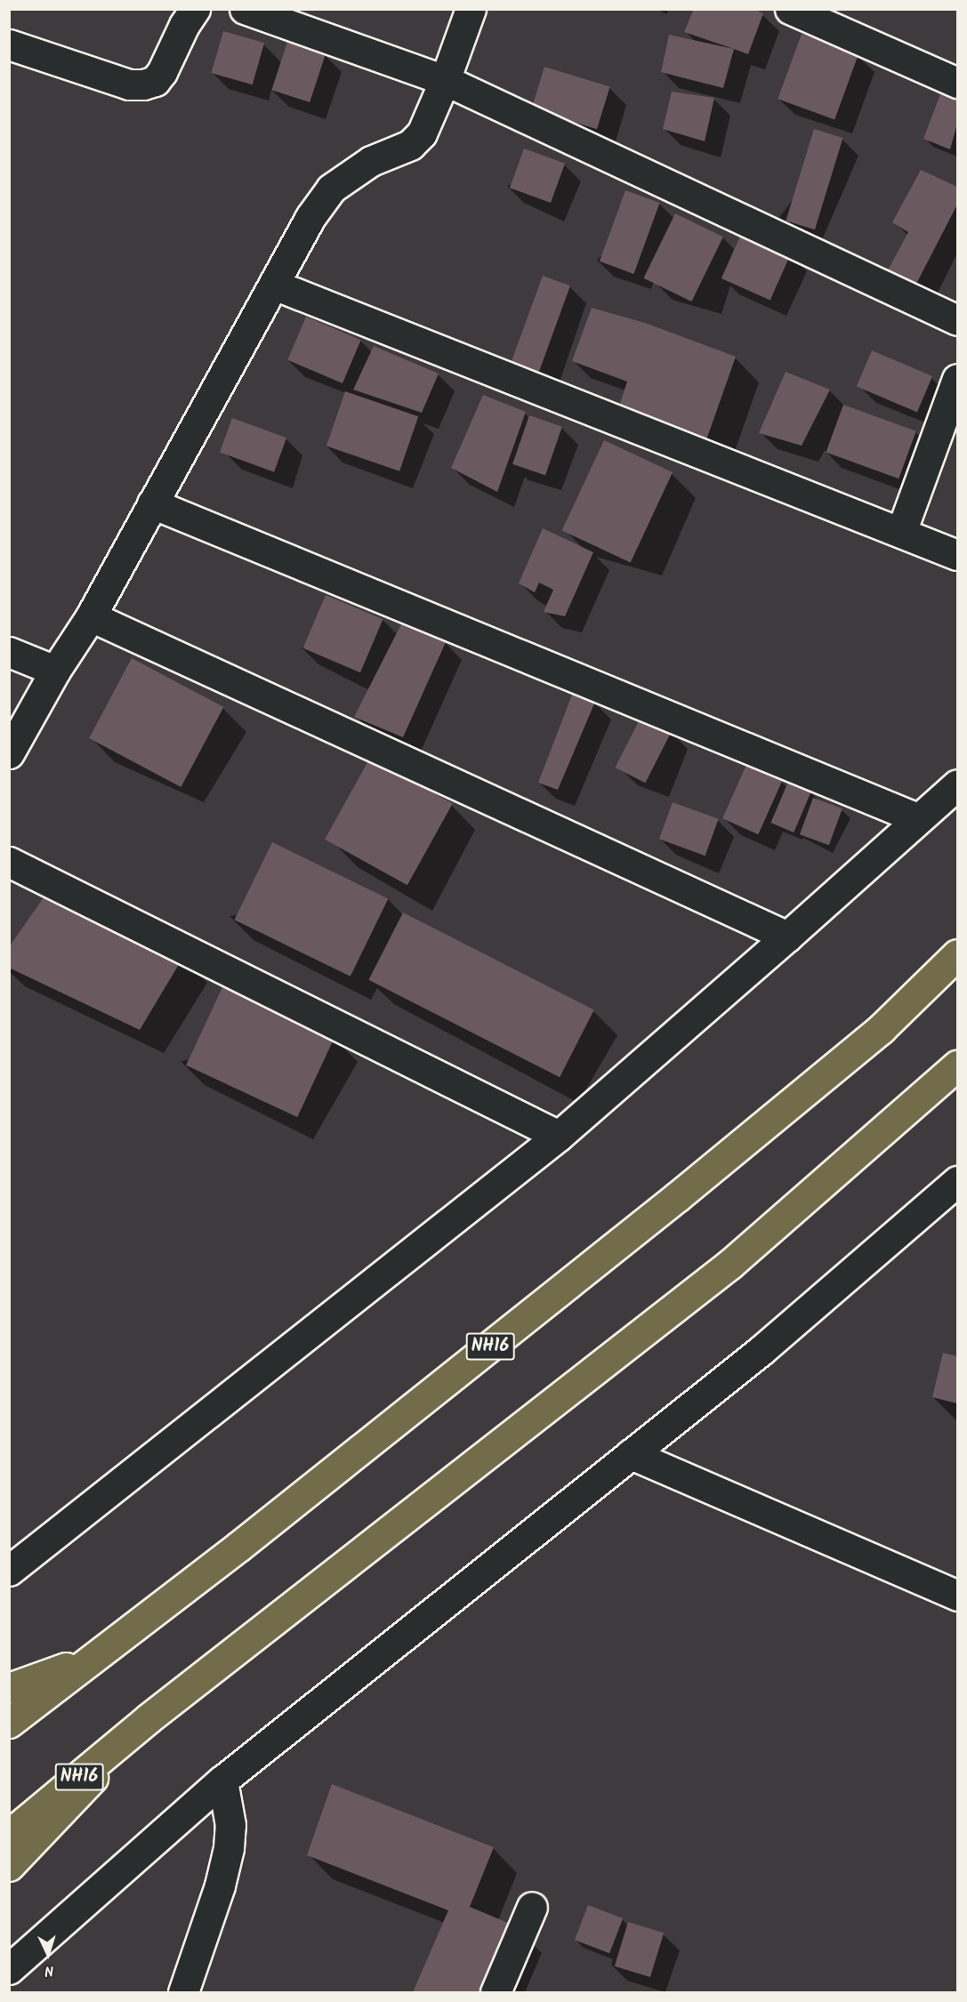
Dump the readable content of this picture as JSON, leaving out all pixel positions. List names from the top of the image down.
{
  "streets": {
    "main road": ["NH16"]
  },
  "north": "bottom"
}
